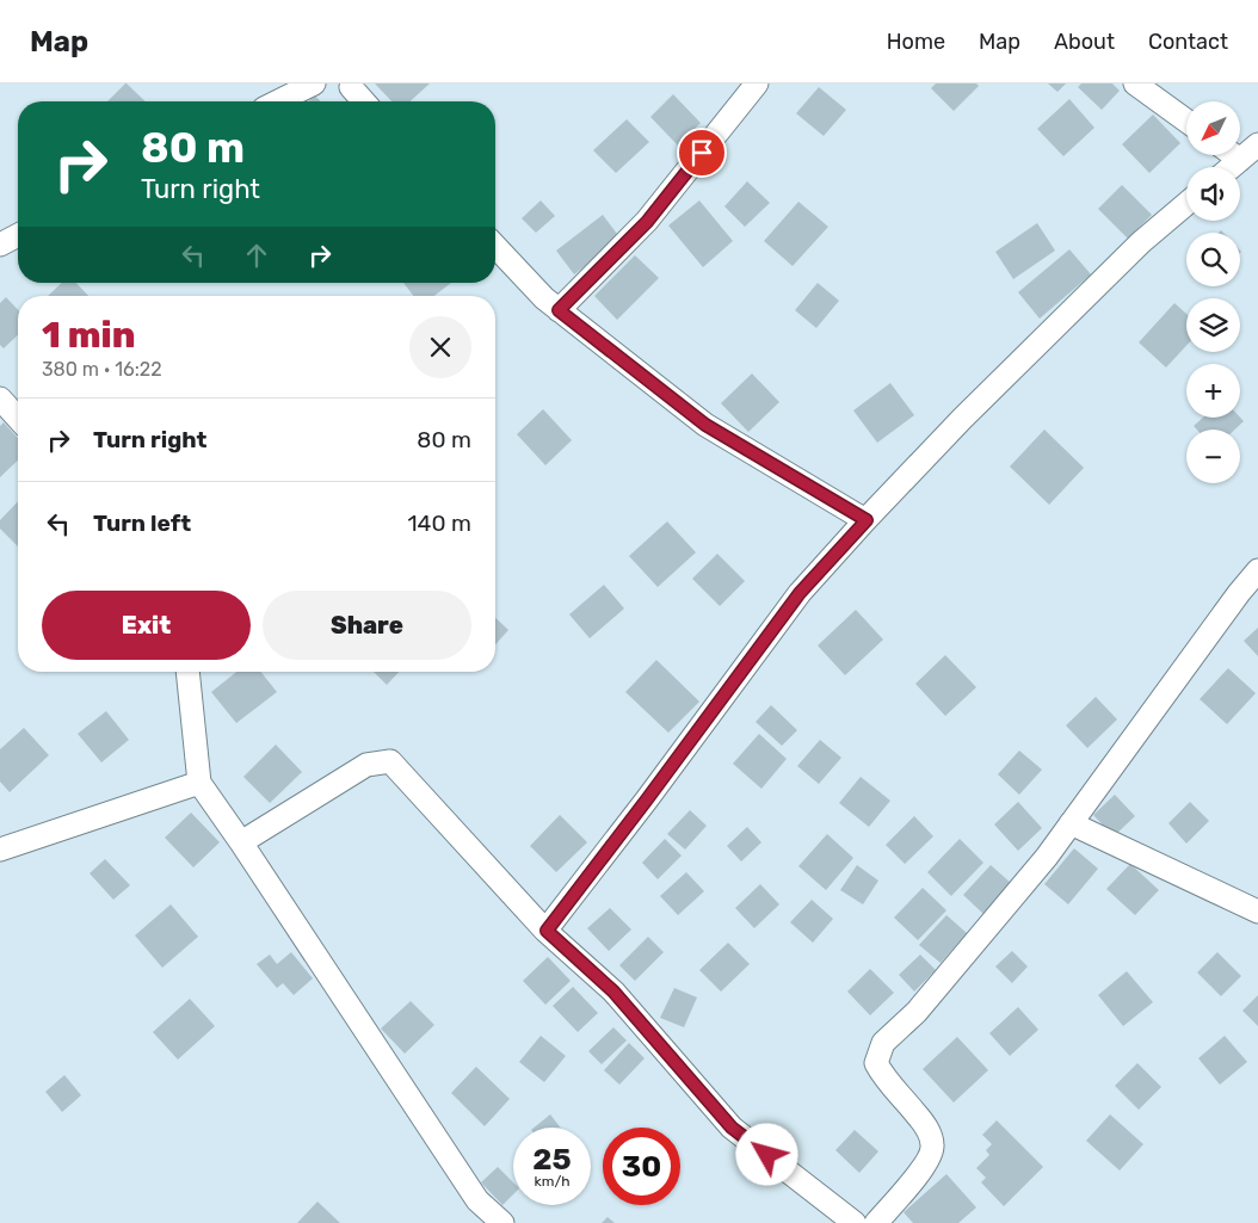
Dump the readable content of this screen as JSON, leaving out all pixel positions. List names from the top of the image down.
{
  "north": "bottom left",
  "page": {
    "header": "Map",
    "nav": [
      "Home",
      "Map",
      "About",
      "Contact"
    ],
    "map_buttons": ["+", "−"],
    "turn": ["80 m", "Turn right"],
    "heading": ["1 min", "380 m · 16:22"],
    "list": [
      {
        "name": "Turn right",
        "value": "80 m"
      },
      {
        "name": "Turn left",
        "value": "140 m"
      }
    ],
    "buttons": ["Exit", "Share"],
    "speed": "25 km/h",
    "limit": "30"
  }
}
